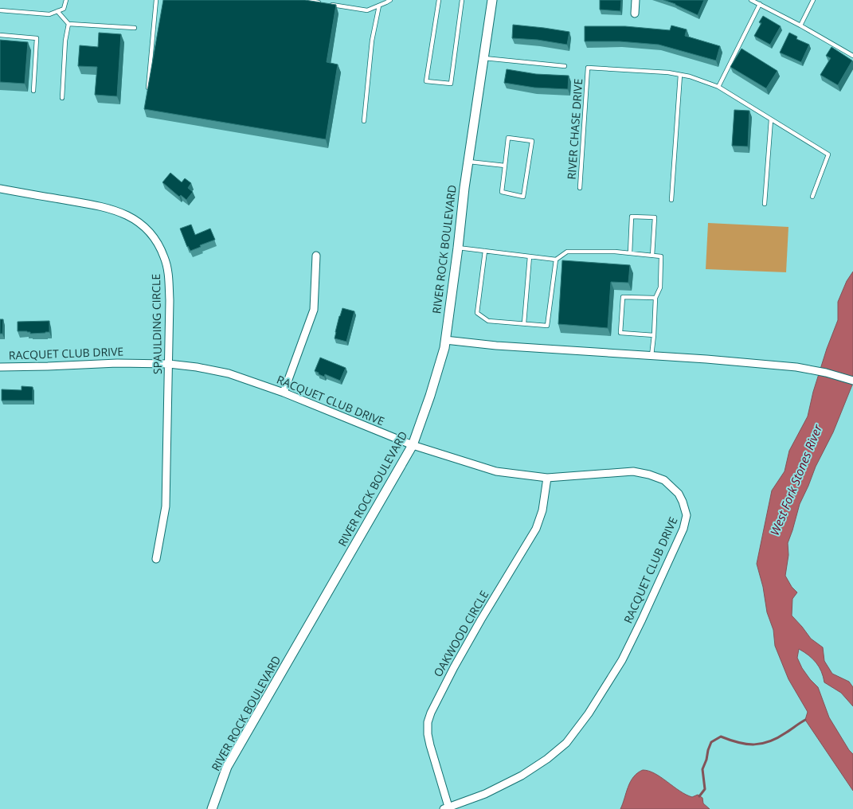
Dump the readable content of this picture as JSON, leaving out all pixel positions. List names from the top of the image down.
{
  "streets": {
    "street": [
      "RIVER ROCK BOULEVARD",
      "SPAULDING CIRCLE",
      "RACQUET CLUB DRIVE",
      "OAKWOOD CIRCLE"
    ],
    "lane": ["RIVER CHASE DRIVE"]
  },
  "crossings": [
    ["RIVER ROCK BOULEVARD", "RACQUET CLUB DRIVE"],
    ["SPAULDING CIRCLE", "RACQUET CLUB DRIVE"],
    ["RACQUET CLUB DRIVE", "OAKWOOD CIRCLE"]
  ],
  "water": ["West Fork Stones River"]
}
